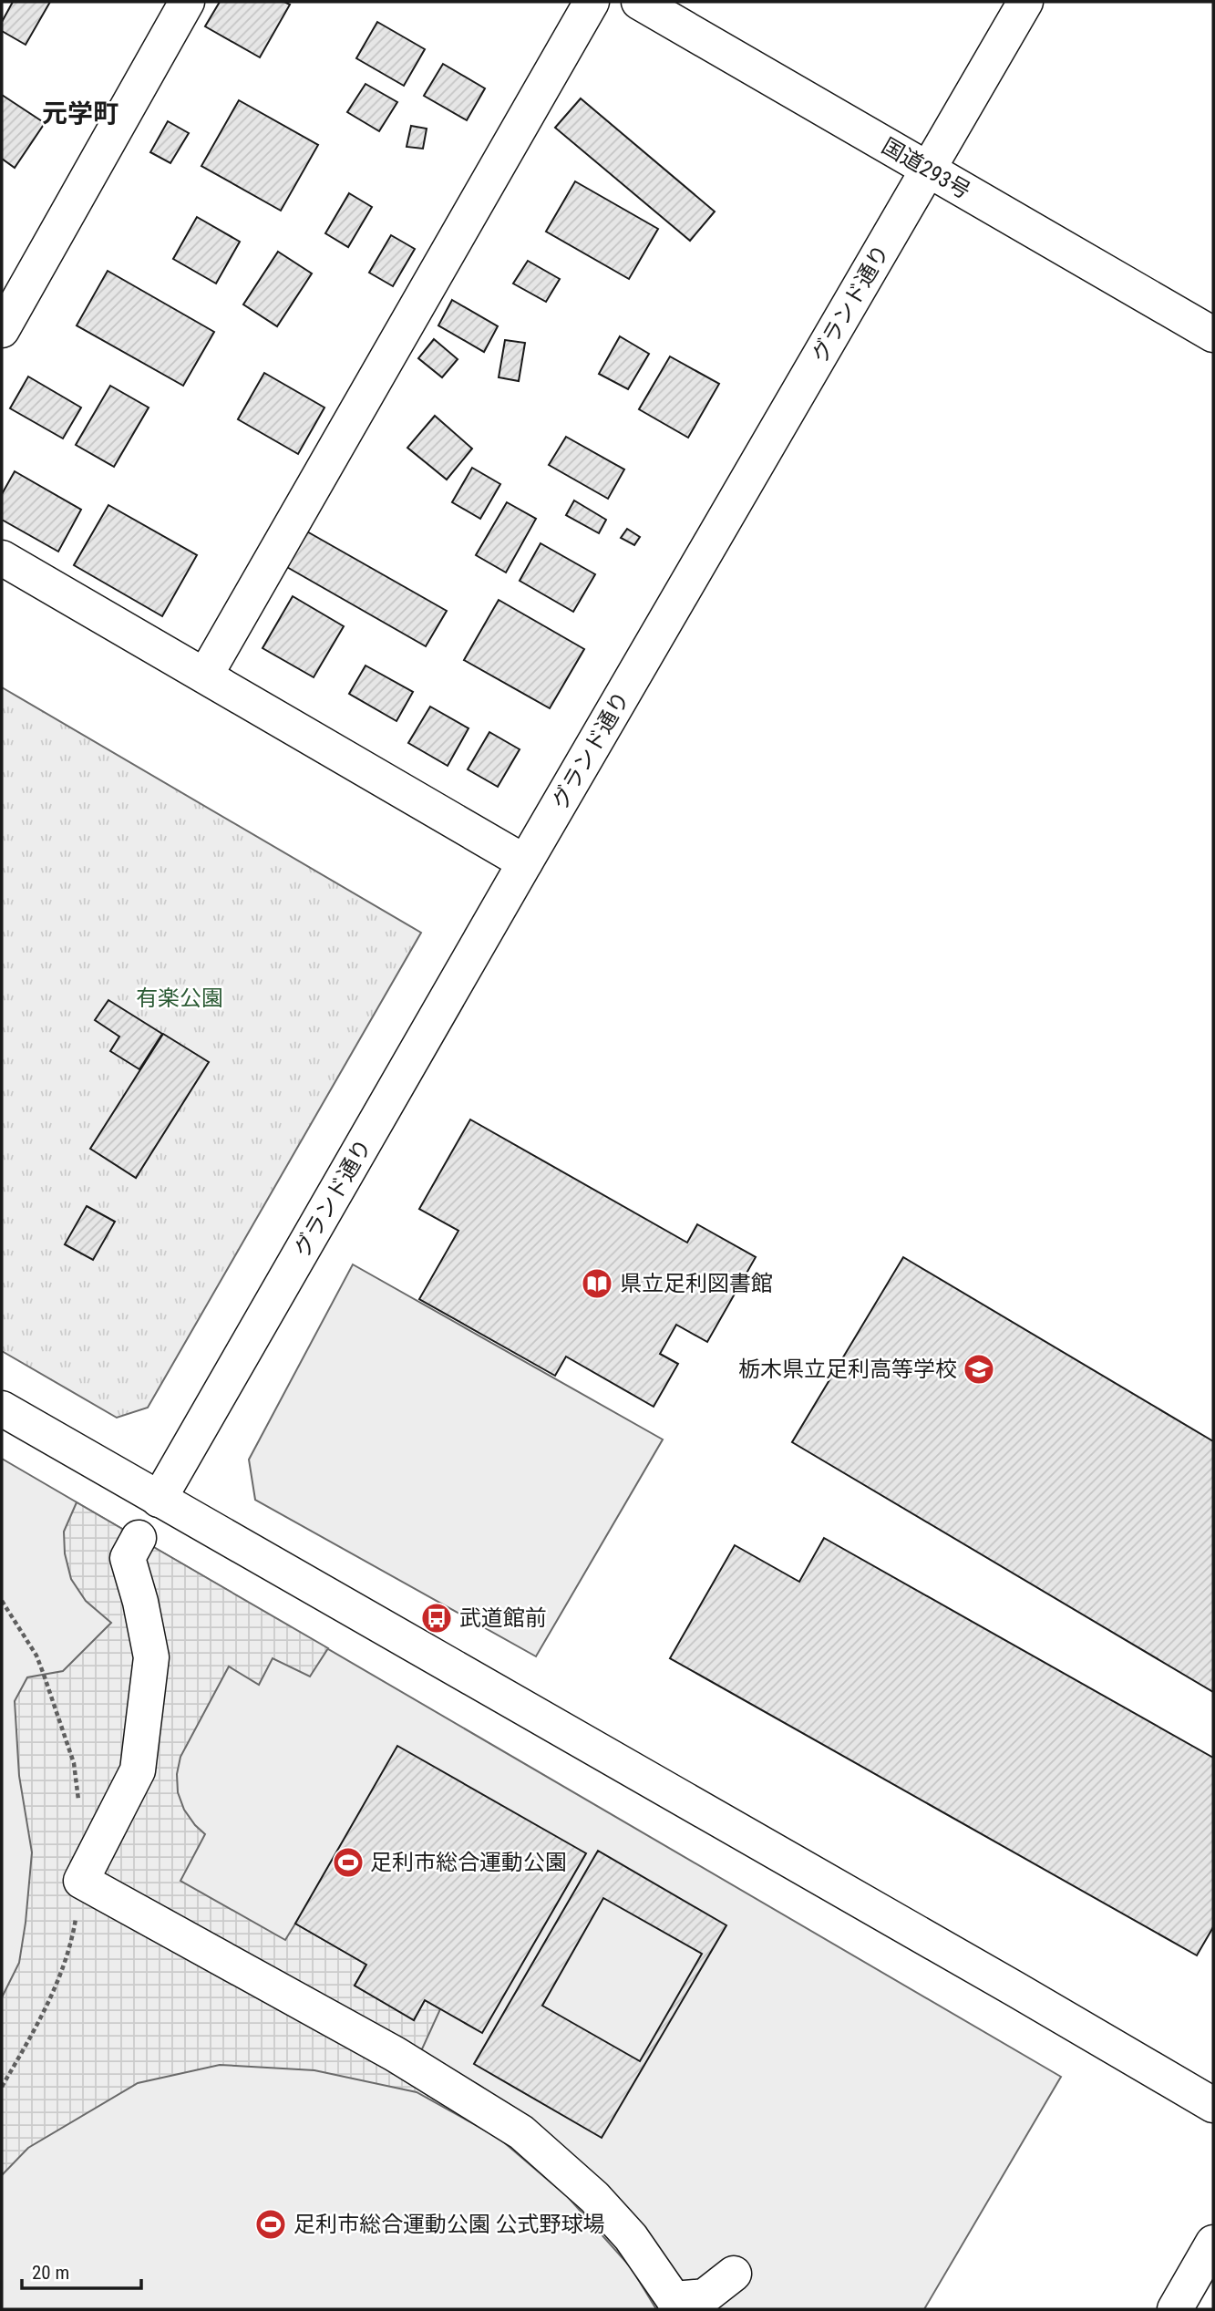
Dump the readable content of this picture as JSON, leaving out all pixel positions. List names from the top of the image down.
{
  "streets": {
    "main road": ["国道293号", "グランド通り"]
  },
  "crossings": [
    ["国道293号", "グランド通り"]
  ],
  "districts": ["元学町"],
  "parks": ["有楽公園"],
  "places": {
    "library": ["県立足利図書館"],
    "school or university": ["栃木県立足利高等学校"],
    "bus stop": ["武道館前"],
    "sports": ["足利市総合運動公園", "足利市総合運動公園 公式野球場"]
  },
  "scale_bar": "20 m"
}
